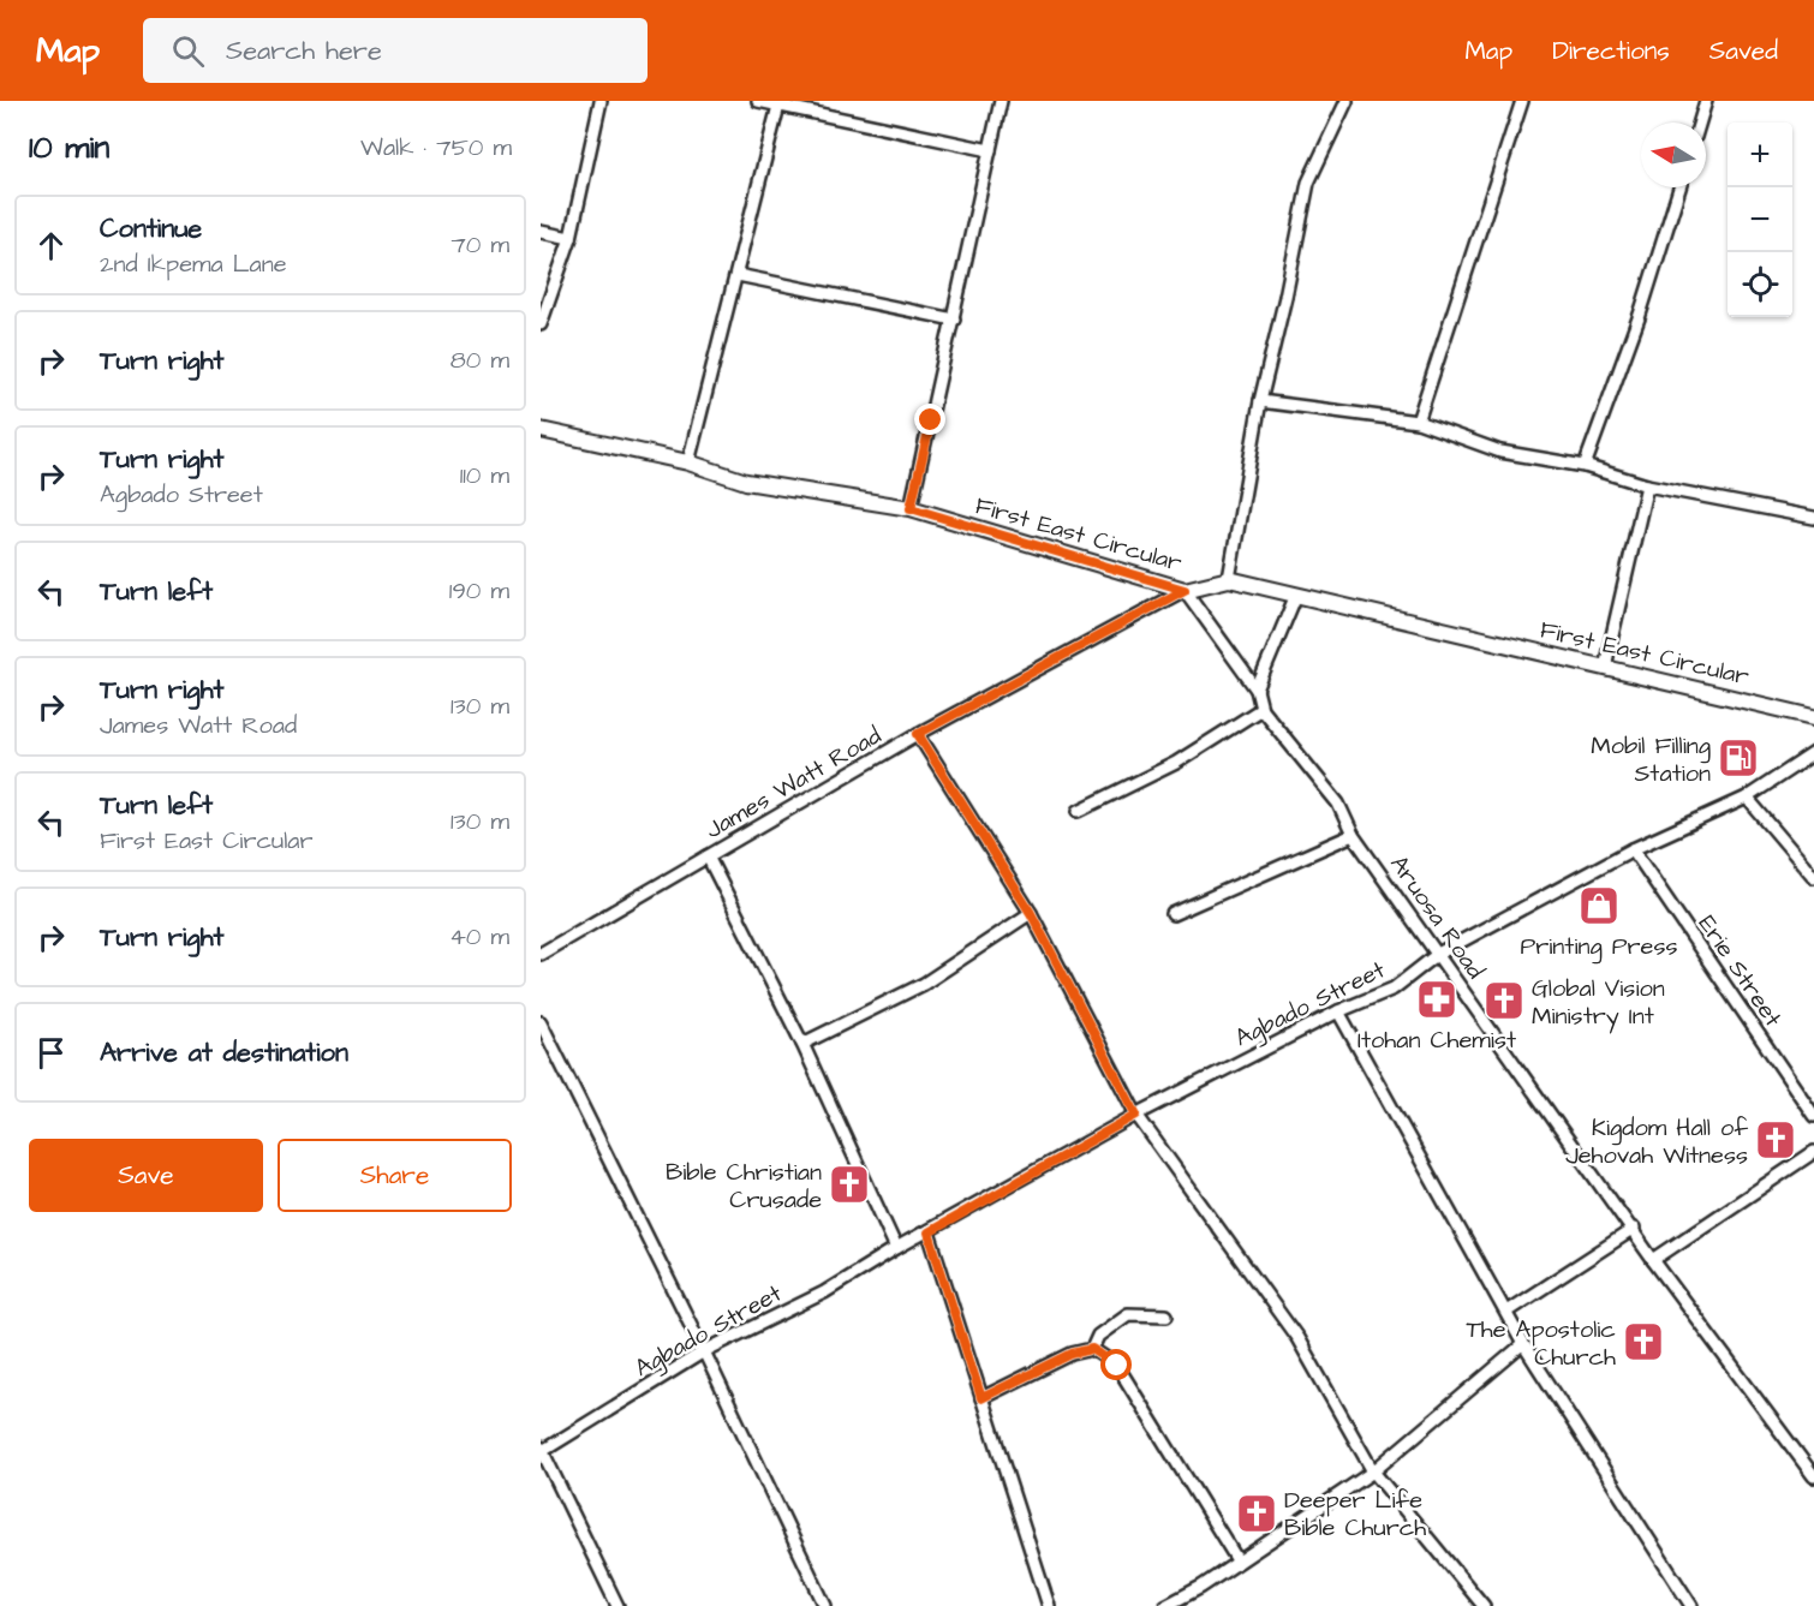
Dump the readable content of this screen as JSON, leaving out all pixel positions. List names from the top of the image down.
{
  "streets": {
    "street": [
      "First East Circular",
      "James Watt Road",
      "Aruosa Road",
      "Erie Street",
      "Agbado Street"
    ]
  },
  "crossings": [
    ["First East Circular", "James Watt Road"],
    ["First East Circular", "Aruosa Road"],
    ["James Watt Road", "Aruosa Road"],
    ["Aruosa Road", "Agbado Street"],
    ["Erie Street", "Agbado Street"]
  ],
  "places": {
    "fuel station": ["Mobil Filling Station"],
    "shop": ["Printing Press"],
    "pharmacy": ["Itohan Chemist"],
    "church": [
      "Global Vision Ministry Int",
      "Kigdom Hall of Jehovah Witness",
      "Bible Christian Crusade",
      "The Apostolic Church",
      "Deeper Life Bible Church"
    ]
  },
  "north": "left",
  "page": {
    "header": "Map",
    "search": "Search here",
    "nav": ["Map", "Directions", "Saved"],
    "heading": ["10 min", "Walk · 750 m"],
    "map_buttons": ["+", "−"],
    "list": [
      ["Continue", "2nd Ikpema Lane", "70 m"],
      ["Turn right", "80 m"],
      ["Turn right", "Agbado Street", "110 m"],
      ["Turn left", "190 m"],
      ["Turn right", "James Watt Road", "130 m"],
      ["Turn left", "First East Circular", "130 m"],
      ["Turn right", "40 m"],
      "Arrive at destination"
    ],
    "buttons": ["Save", "Share"]
  }
}
